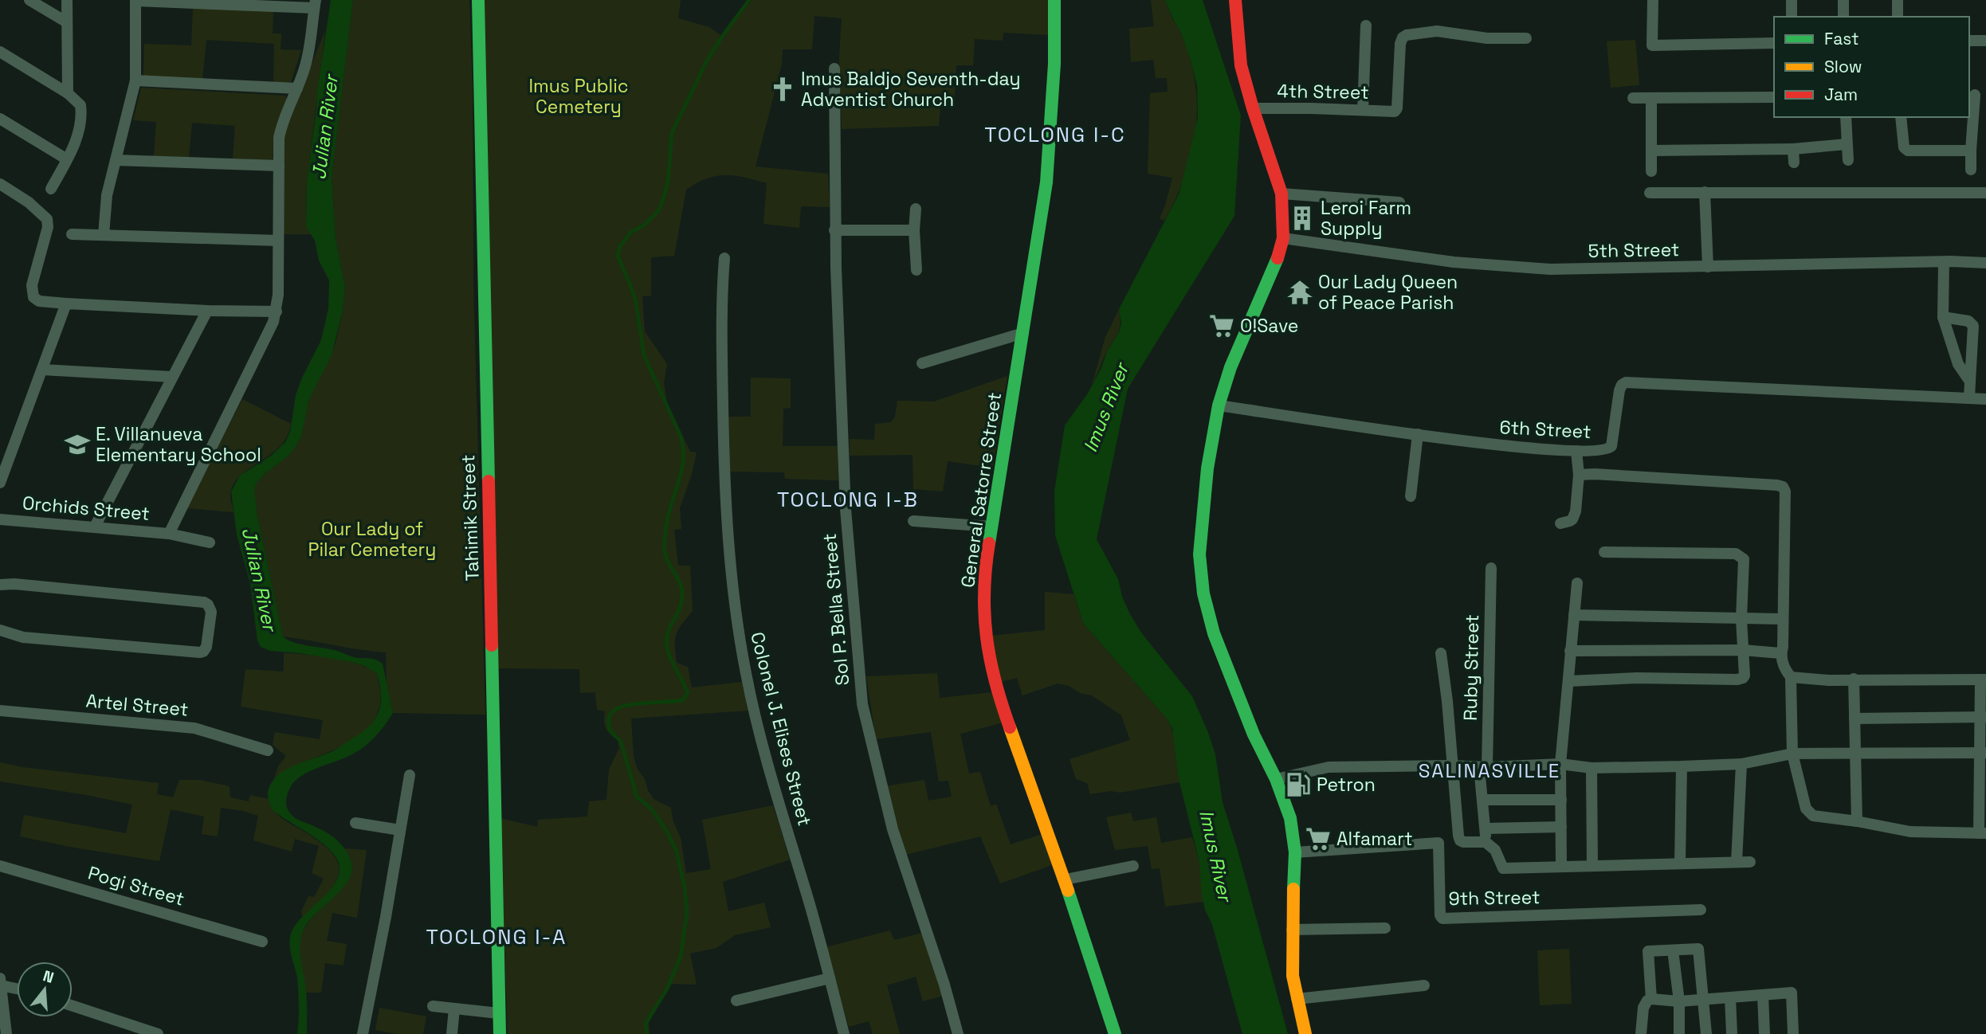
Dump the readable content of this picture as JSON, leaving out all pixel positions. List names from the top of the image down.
{
  "streets": {
    "street": [
      "4th Street",
      "5th Street",
      "6th Street",
      "General Satorre Street",
      "Orchids Street",
      "Tahimik Street",
      "Sol P. Bella Street",
      "Ruby Street",
      "Artel Street",
      "Colonel J. Elises Street",
      "Pogi Street",
      "9th Street"
    ]
  },
  "districts": [
    "TOCLONG I-C",
    "TOCLONG I-B",
    "SALINASVILLE",
    "TOCLONG I-A"
  ],
  "water": ["Julian River", "Imus River"],
  "parks": ["Imus Public Cemetery", "Our Lady of Pilar Cemetery"],
  "places": {
    "church": ["Imus Baldjo Seventh-day Adventist Church"],
    "building": ["Leroi Farm Supply"],
    "temple": ["Our Lady Queen of Peace Parish"],
    "supermarket": ["O!Save", "Alfamart"],
    "school or university": ["E. Villanueva Elementary School"],
    "fuel station": ["Petron"]
  },
  "legend": ["Fast", "Slow", "Jam"],
  "north": "top"
}
